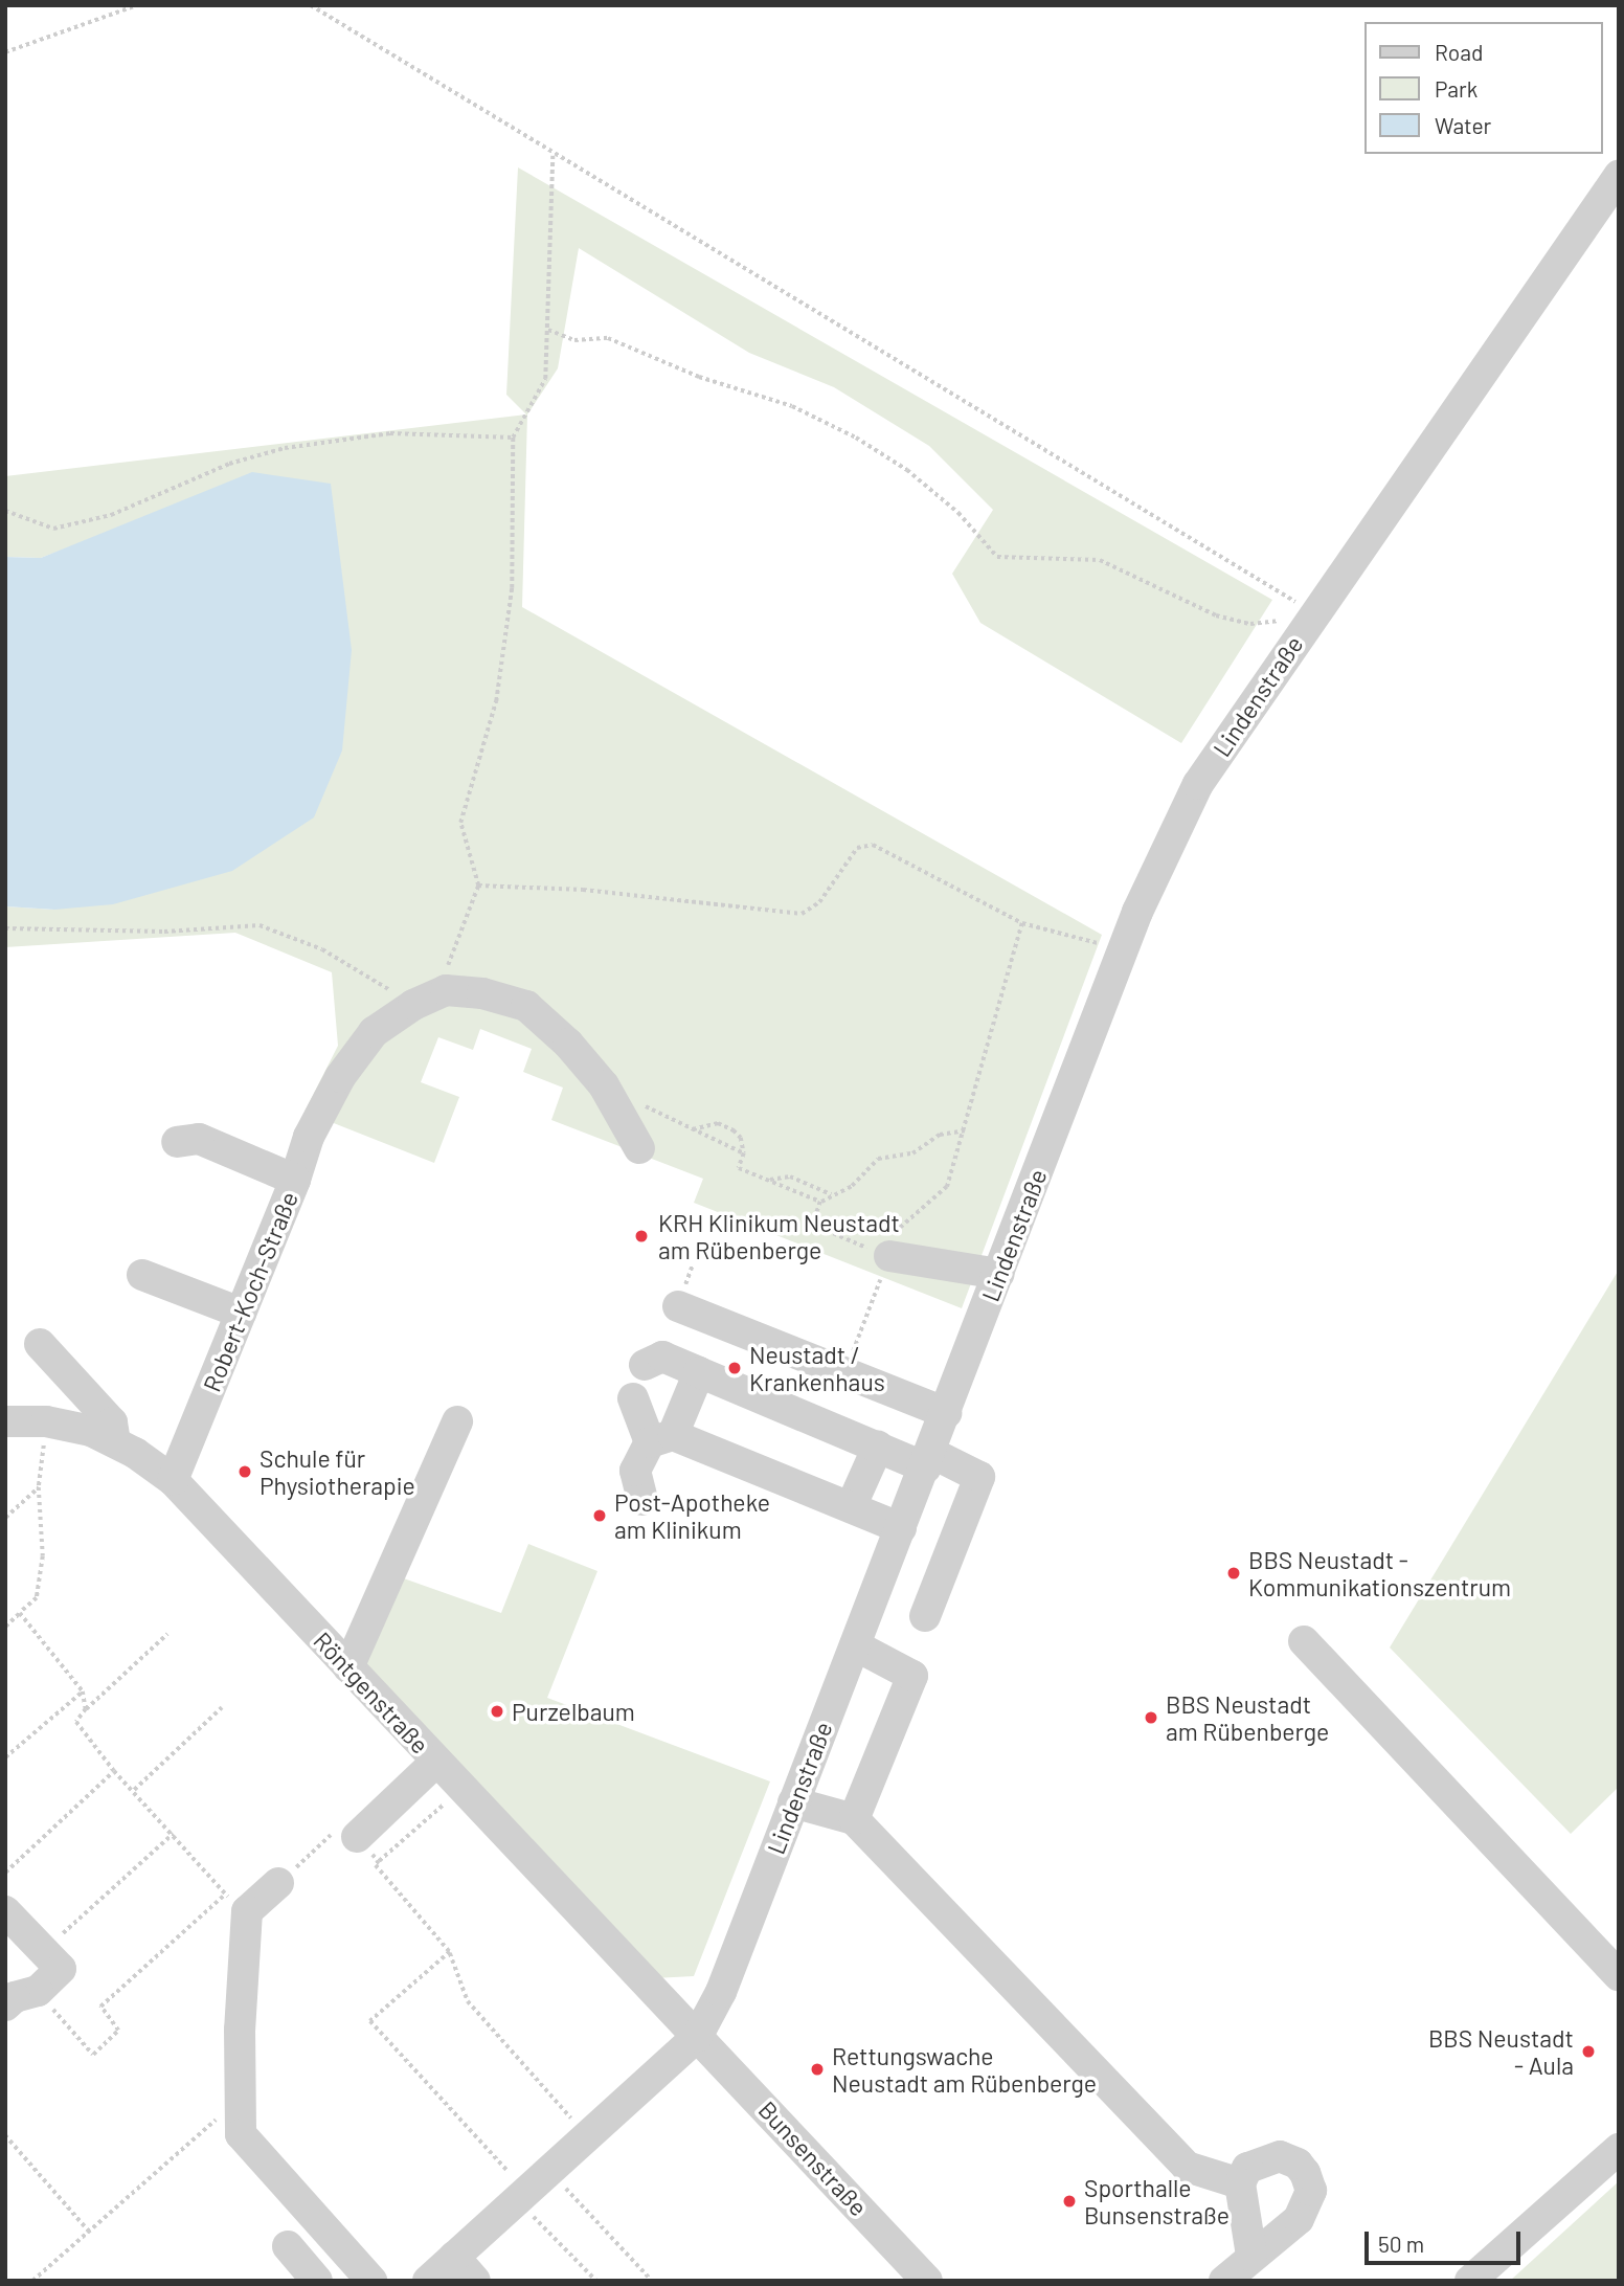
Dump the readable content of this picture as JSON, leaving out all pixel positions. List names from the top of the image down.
{
  "streets": {
    "street": [
      "Lindenstraße",
      "Robert-Koch-Straße",
      "Röntgenstraße",
      "Bunsenstraße"
    ]
  },
  "crossings": [
    ["Lindenstraße", "Röntgenstraße"],
    ["Lindenstraße", "Bunsenstraße"],
    ["Robert-Koch-Straße", "Röntgenstraße"],
    ["Röntgenstraße", "Bunsenstraße"]
  ],
  "places": [
    "KRH Klinikum Neustadt am Rübenberge",
    "Neustadt / Krankenhaus",
    "Schule für Physiotherapie",
    "Post-Apotheke am Klinikum",
    "BBS Neustadt - Kommunikationszentrum",
    "Purzelbaum",
    "BBS Neustadt am Rübenberge",
    "BBS Neustadt - Aula",
    "Rettungswache Neustadt am Rübenberge",
    "Sporthalle Bunsenstraße"
  ],
  "legend": ["Road", "Park", "Water"],
  "scale_bar": "50 m"
}
